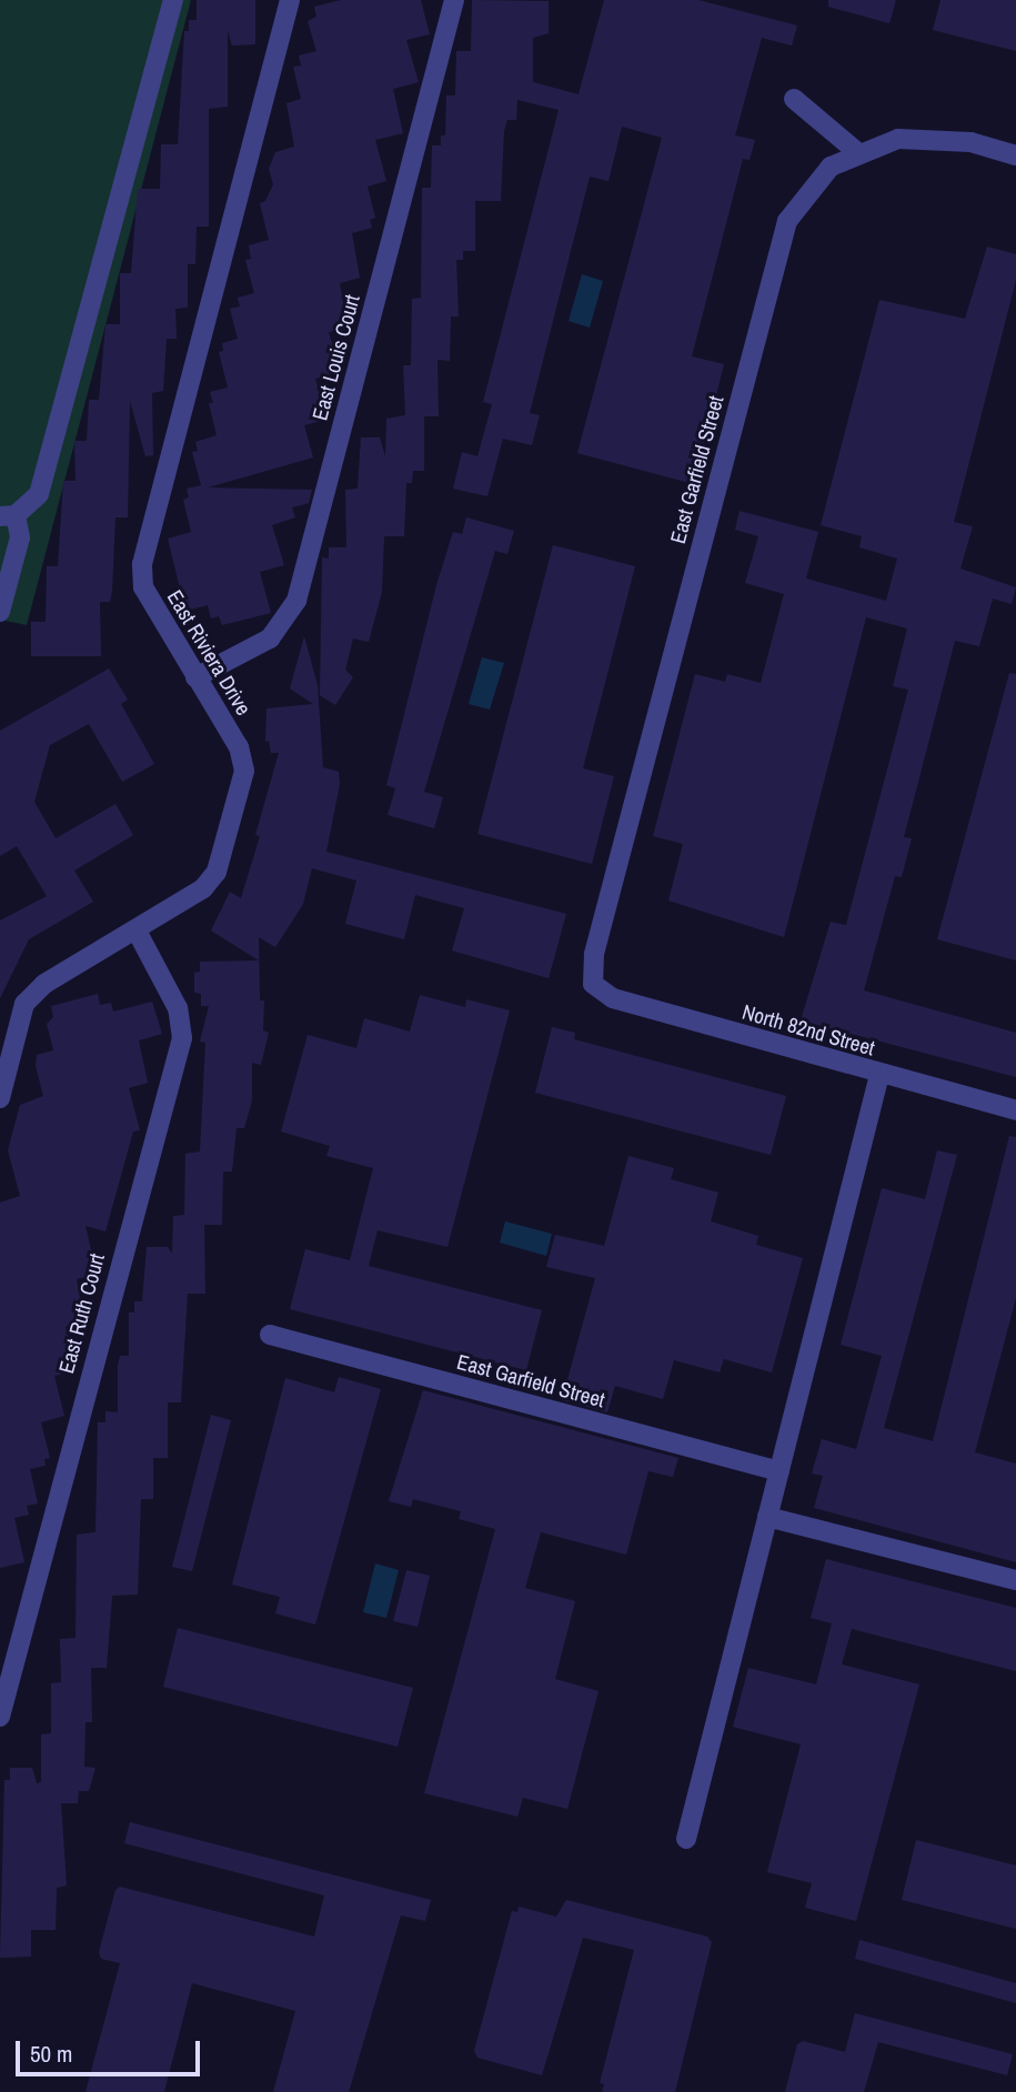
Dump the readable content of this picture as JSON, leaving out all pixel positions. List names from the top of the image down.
{
  "streets": {
    "street": [
      "East Louis Court",
      "East Garfield Street",
      "East Riviera Drive",
      "North 82nd Street",
      "East Ruth Court"
    ]
  },
  "crossings": [
    ["East Louis Court", "East Riviera Drive"],
    ["East Garfield Street", "North 82nd Street"],
    ["East Riviera Drive", "East Ruth Court"]
  ],
  "scale_bar": "50 m"
}
